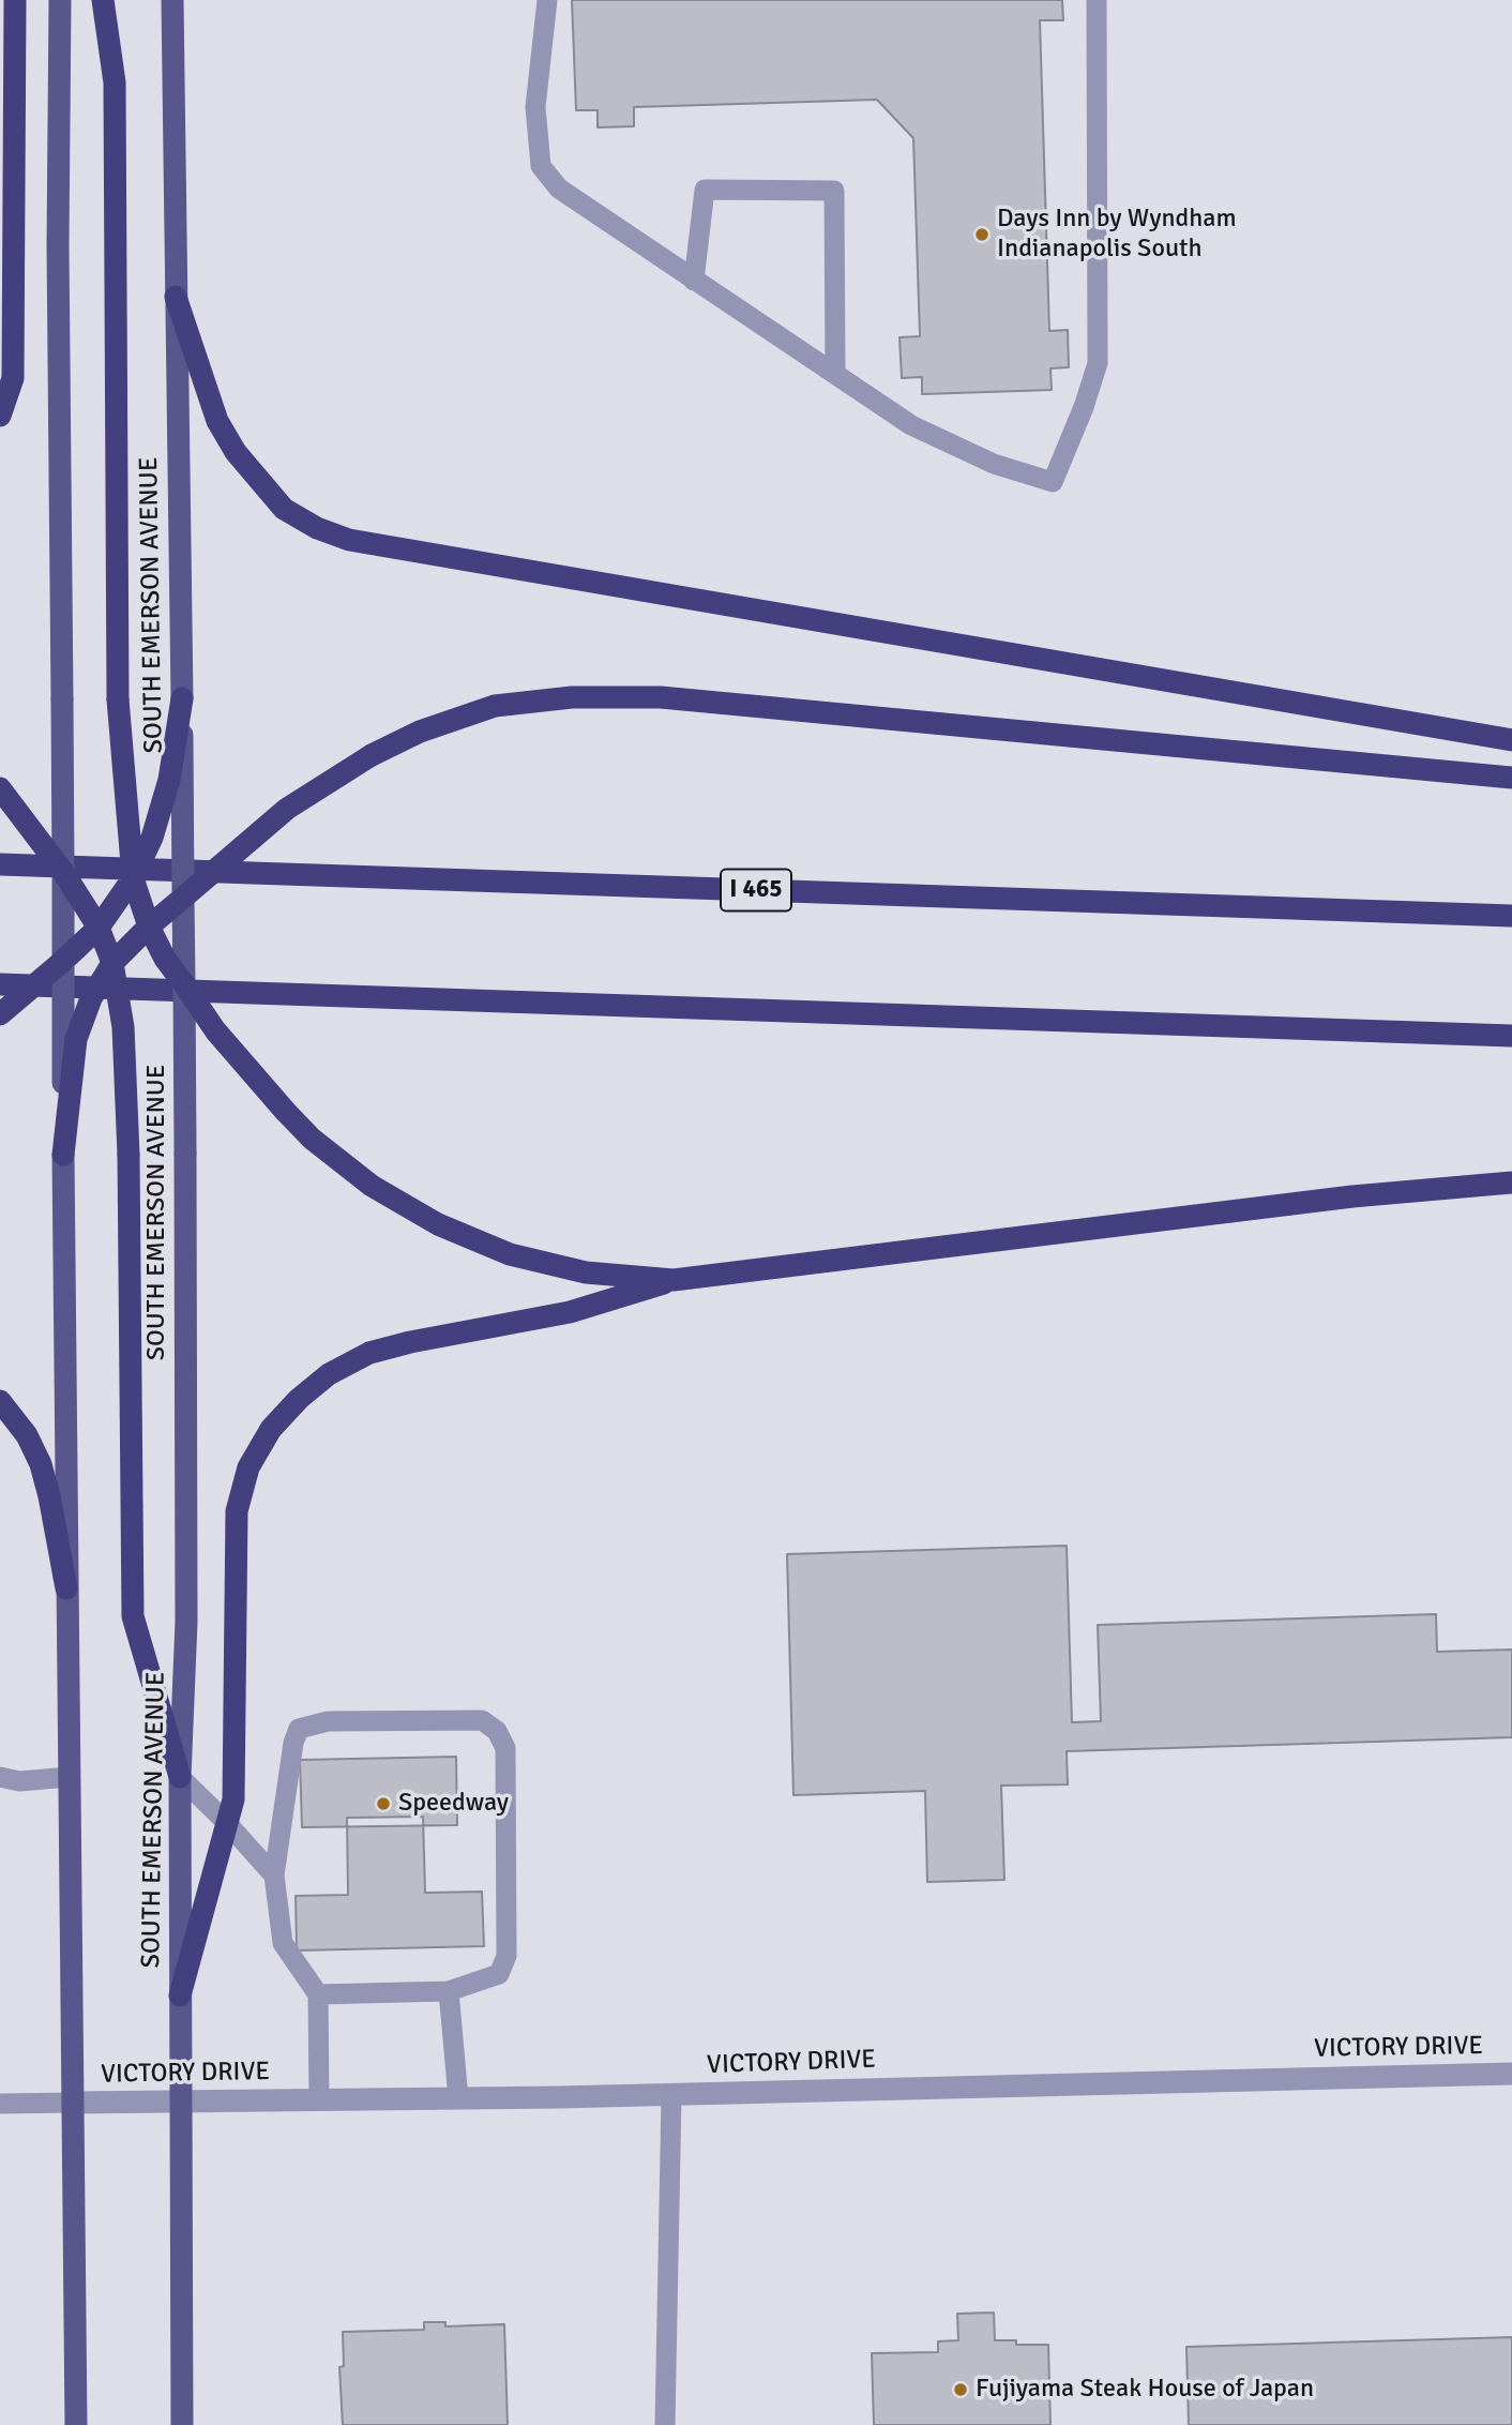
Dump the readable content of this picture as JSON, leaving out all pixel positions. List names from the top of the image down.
{
  "streets": {
    "highway": ["I 465"],
    "main road": ["SOUTH EMERSON AVENUE"],
    "street": ["VICTORY DRIVE"]
  },
  "crossings": [
    ["SOUTH EMERSON AVENUE", "VICTORY DRIVE"]
  ],
  "places": ["Days Inn by Wyndham Indianapolis South", "Speedway", "Fujiyama Steak House of Japan"]
}
